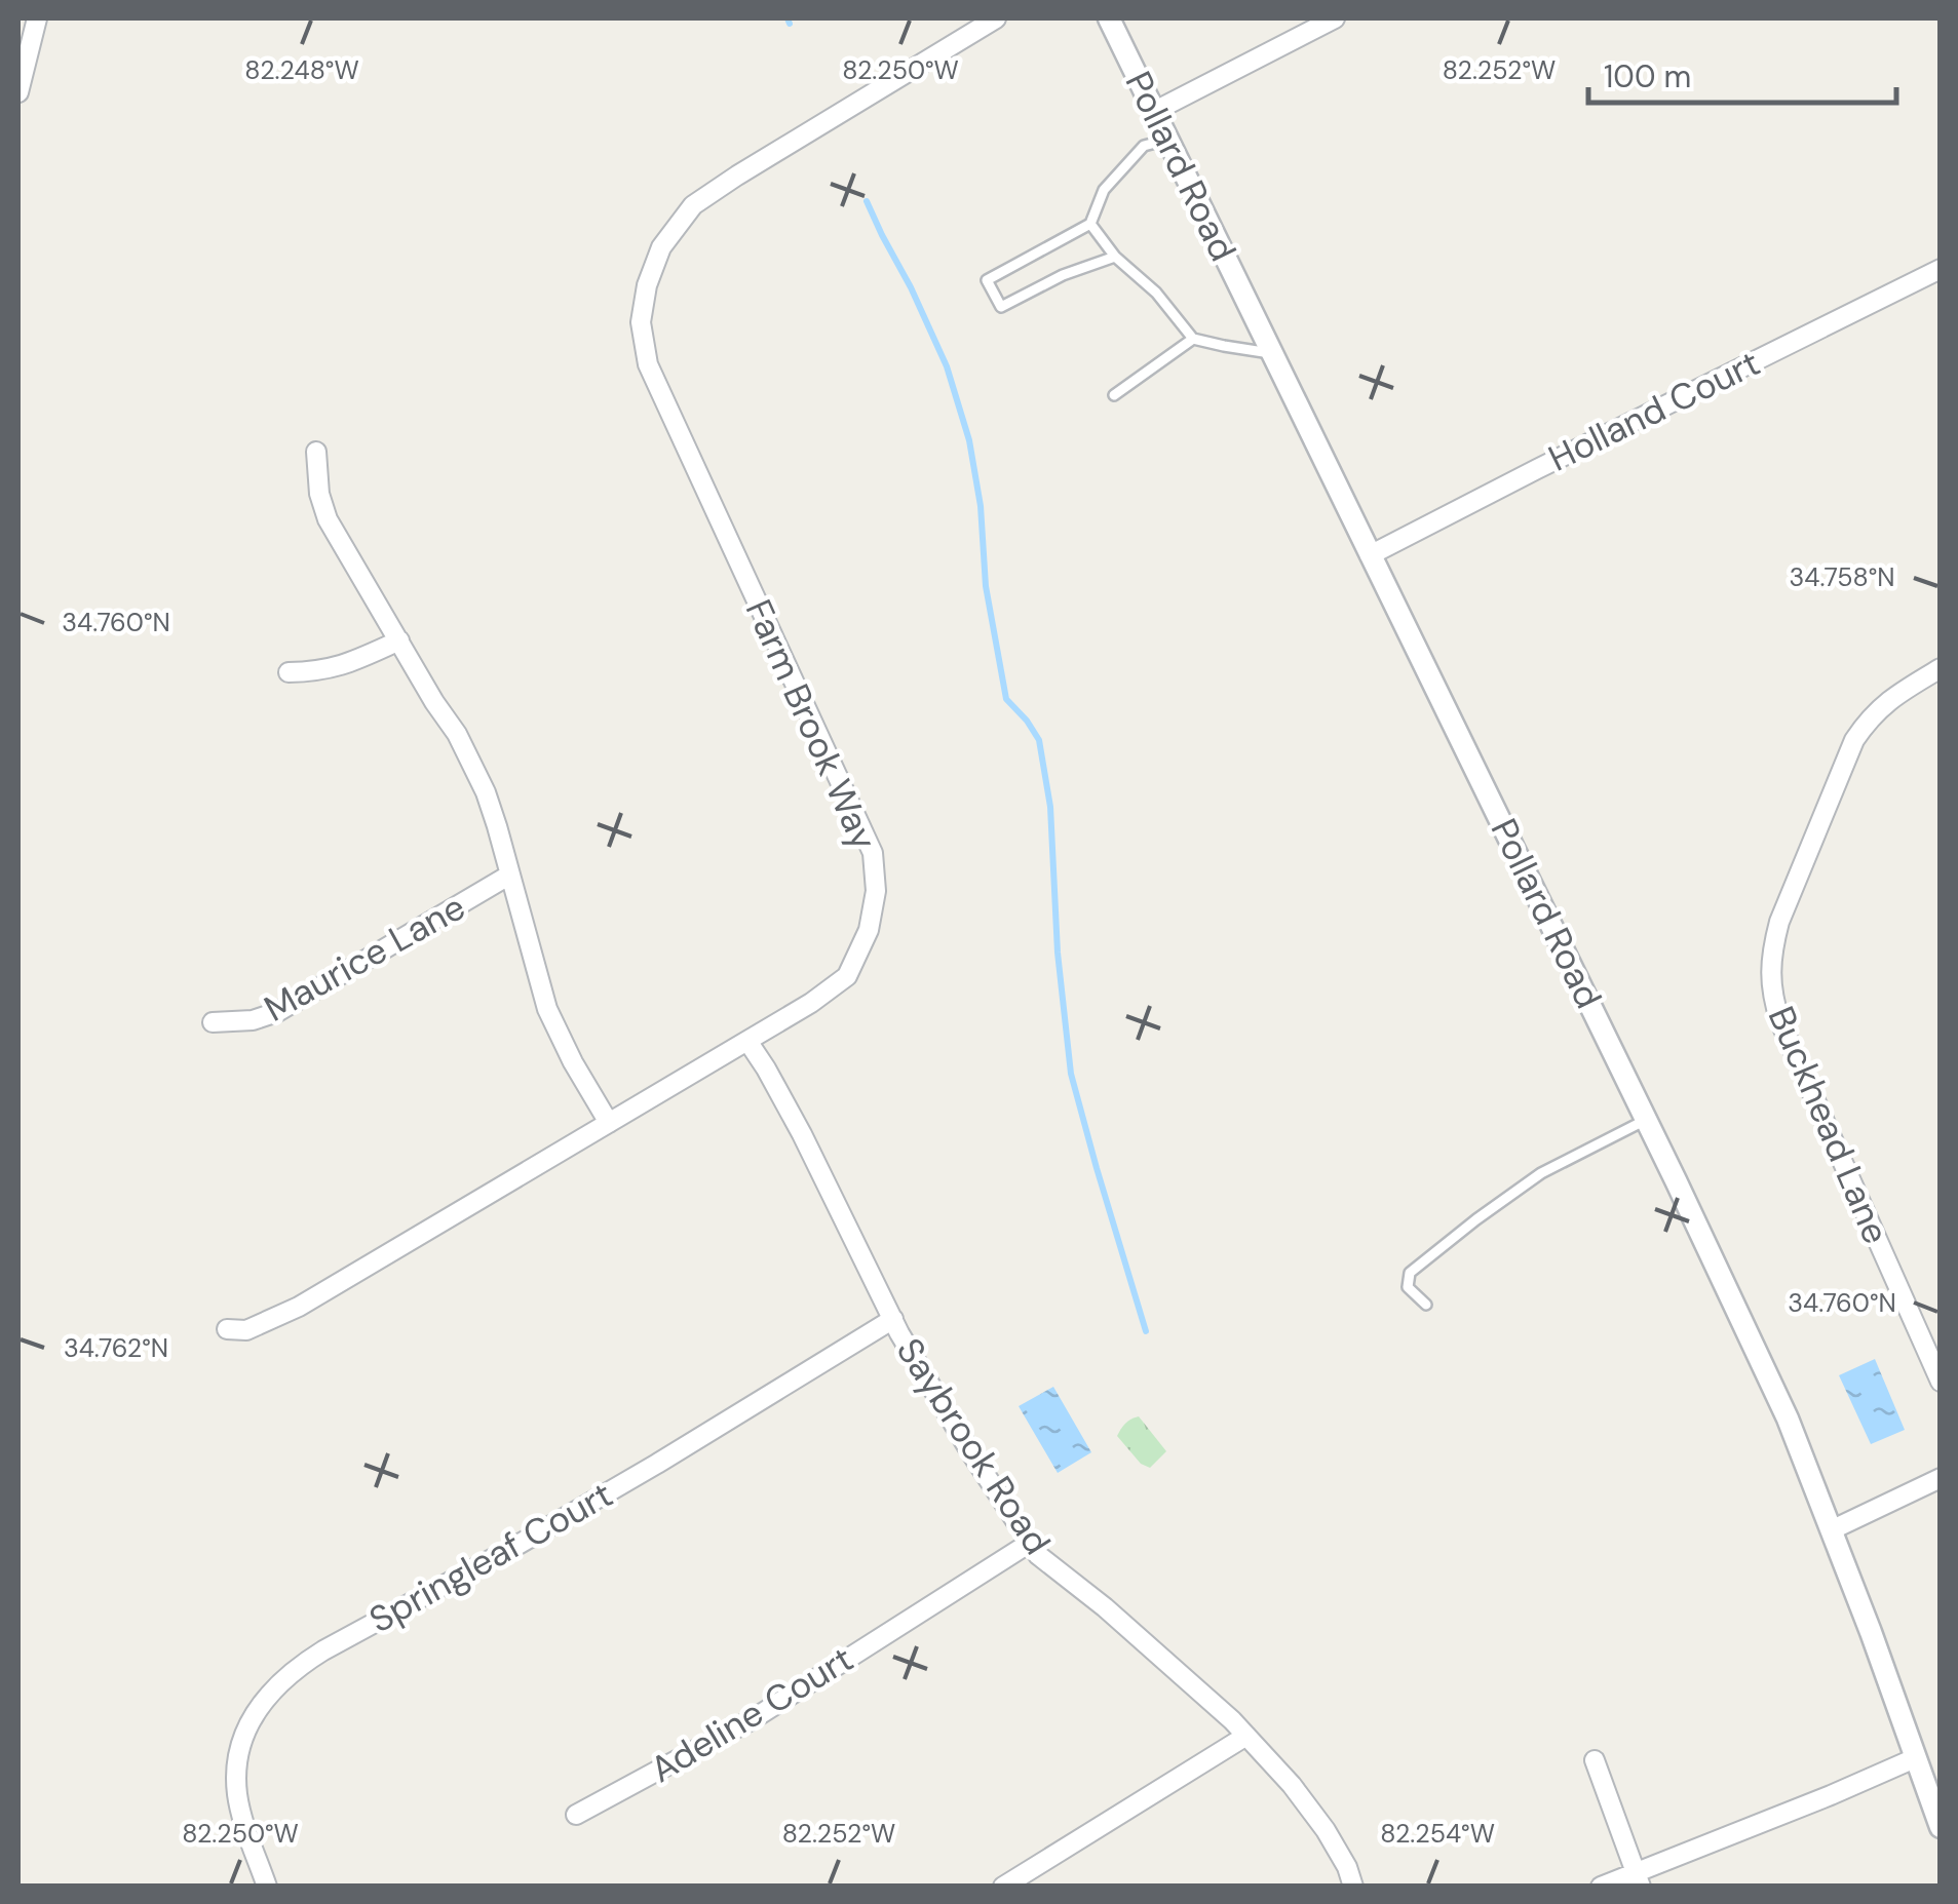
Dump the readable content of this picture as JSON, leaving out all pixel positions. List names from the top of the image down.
{
  "streets": {
    "street": [
      "Pollard Road",
      "Holland Court",
      "Farm Brook Way",
      "Maurice Lane",
      "Buckhead Lane",
      "Saybrook Road",
      "Springleaf Court",
      "Adeline Court"
    ]
  },
  "crossings": [
    ["Pollard Road", "Holland Court"],
    ["Farm Brook Way", "Saybrook Road"],
    ["Saybrook Road", "Springleaf Court"],
    ["Saybrook Road", "Adeline Court"]
  ],
  "scale_bar": "100 m",
  "coordinates": [
    "82.248°W",
    "82.250°W",
    "82.252°W",
    "34.758°N",
    "34.760°N",
    "34.762°N",
    "82.254°W"
  ]
}
